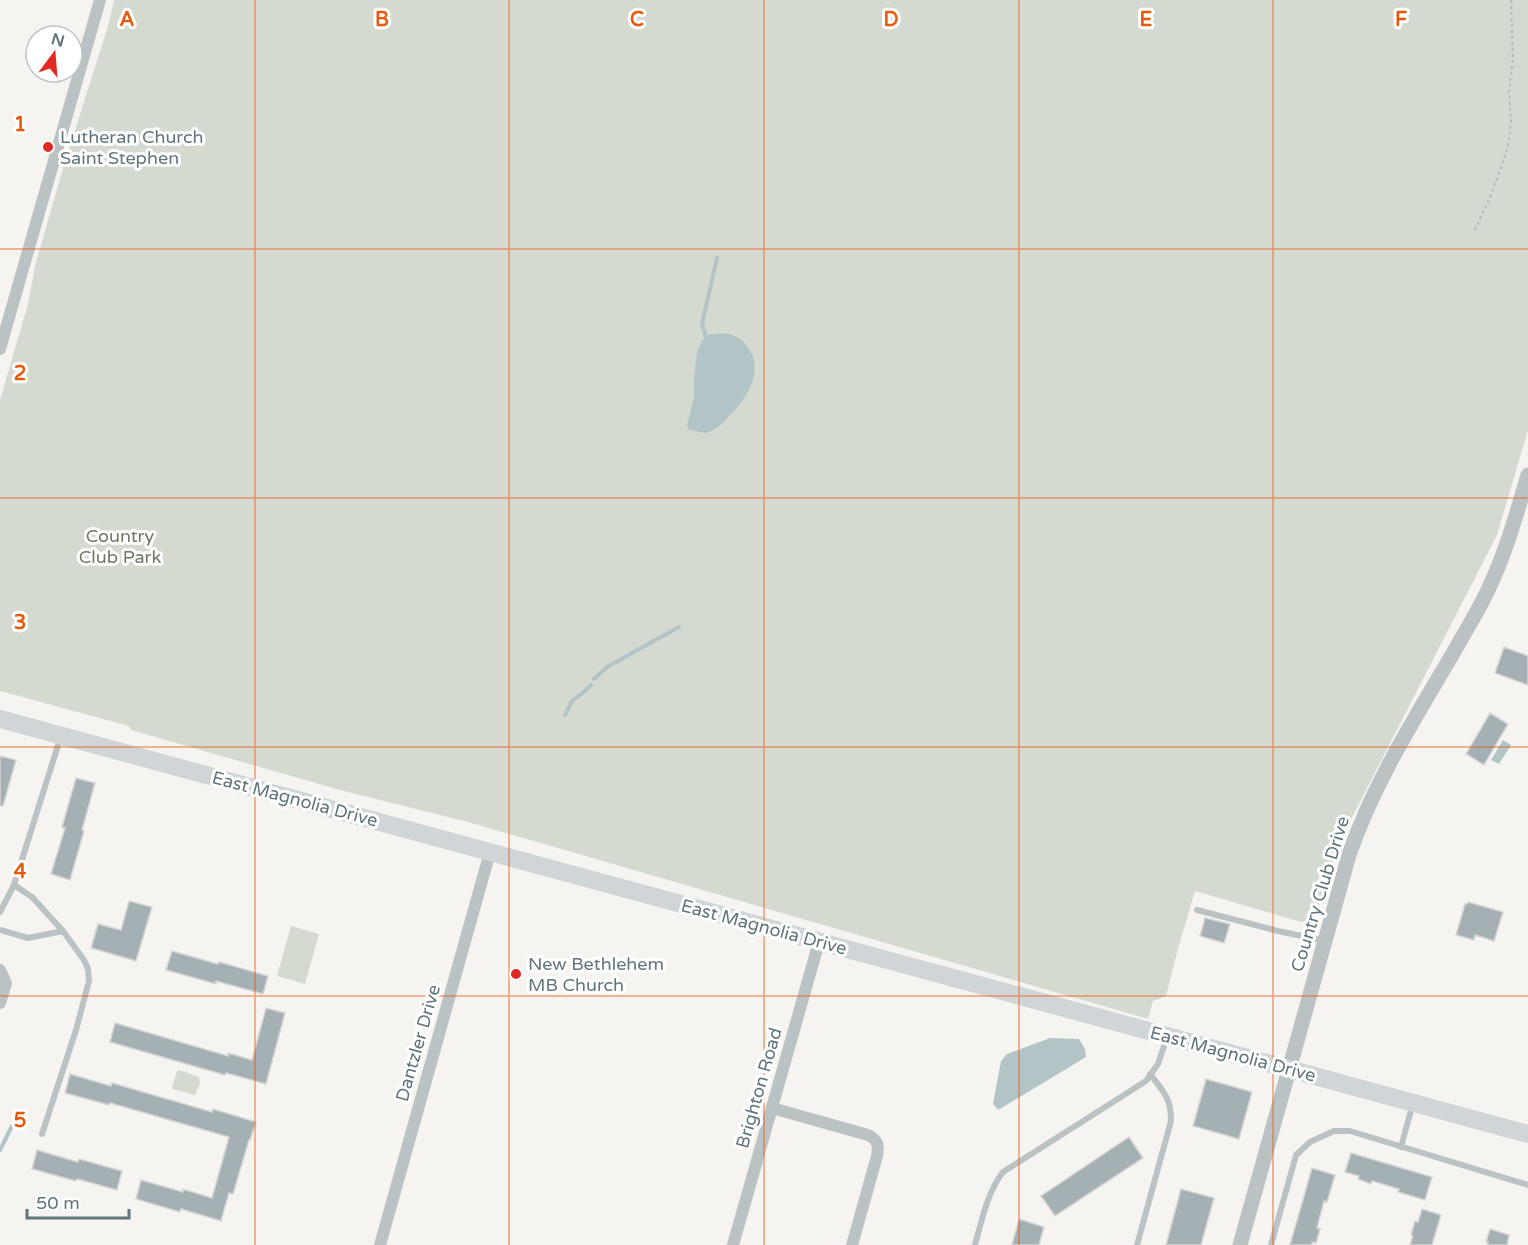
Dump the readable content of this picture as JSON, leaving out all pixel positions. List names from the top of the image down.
{
  "streets": {
    "main road": ["East Magnolia Drive"],
    "street": ["Country Club Drive", "Dantzler Drive", "Brighton Road"]
  },
  "crossings": [
    ["East Magnolia Drive", "Country Club Drive"],
    ["East Magnolia Drive", "Dantzler Drive"],
    ["East Magnolia Drive", "Brighton Road"]
  ],
  "parks": ["Country Club Park"],
  "places": ["Lutheran Church Saint Stephen", "New Bethlehem MB Church"],
  "scale_bar": "50 m",
  "north": "top",
  "grid": {
    "columns": [
      "A",
      "B",
      "C",
      "D",
      "E",
      "F"
    ],
    "rows": [
      "1",
      "2",
      "3",
      "4",
      "5"
    ]
  }
}
